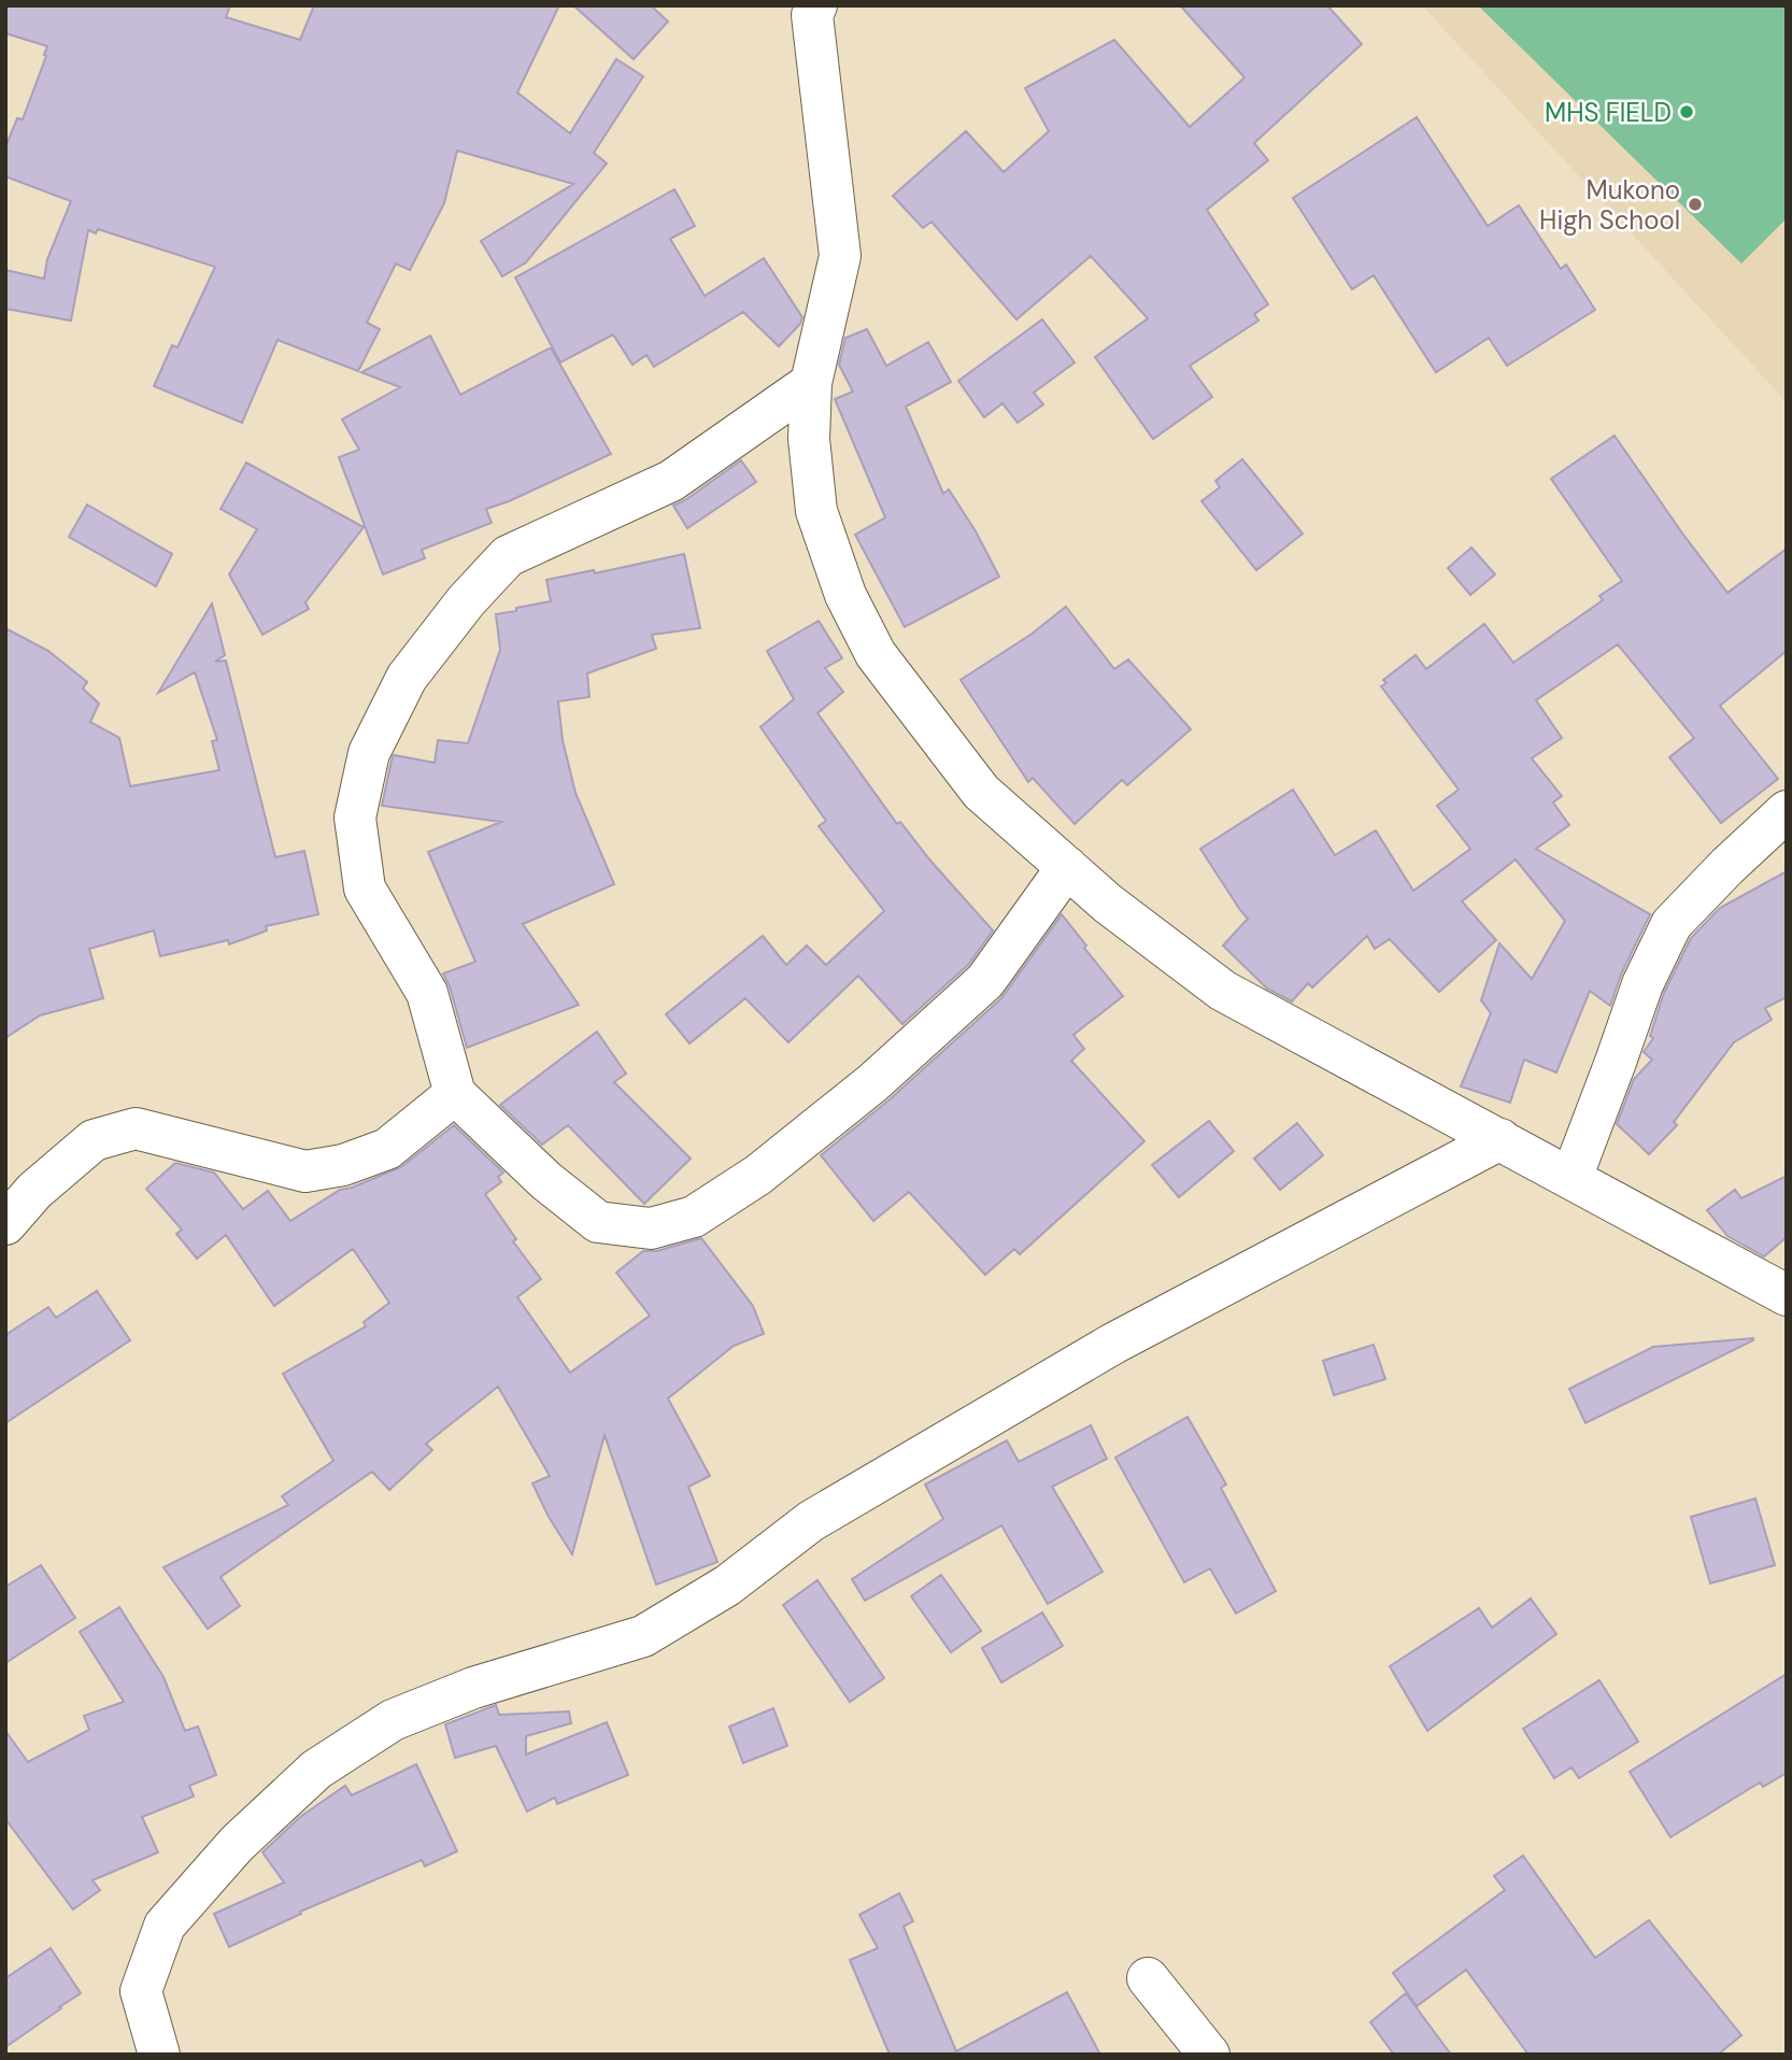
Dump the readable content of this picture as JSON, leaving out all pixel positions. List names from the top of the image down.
{
  "places": ["MHS FIELD", "Mukono High School"]
}
